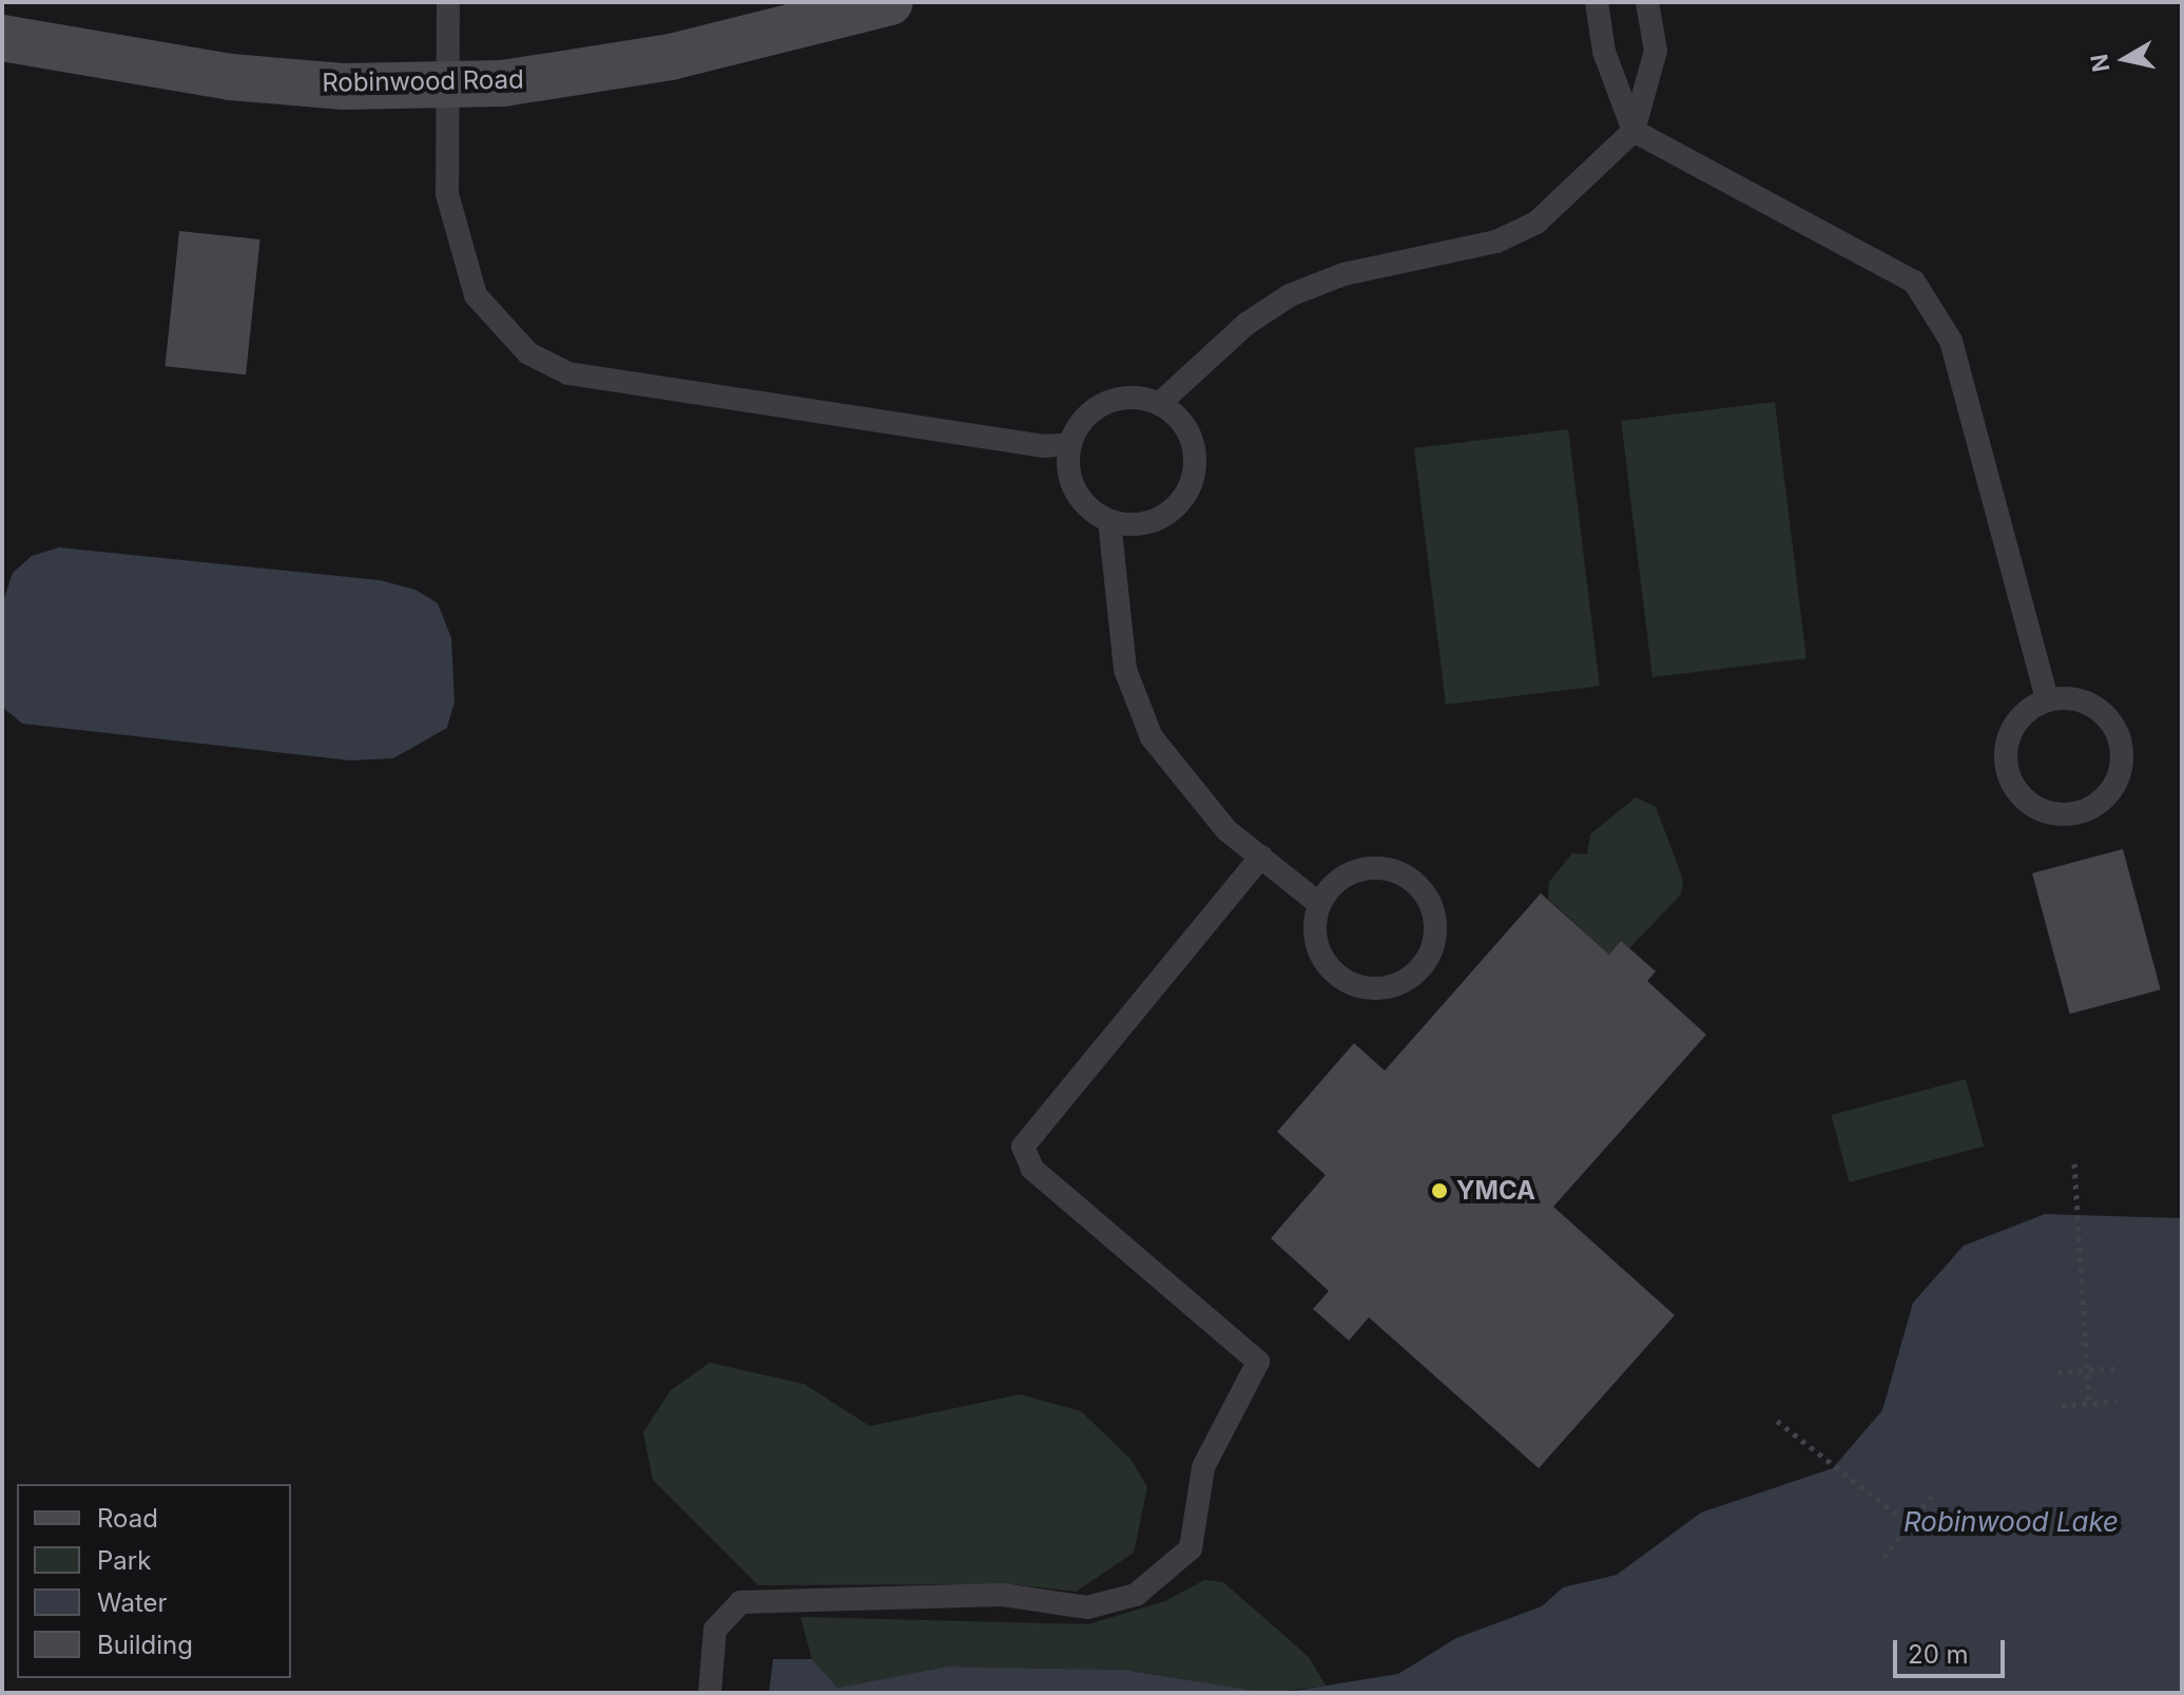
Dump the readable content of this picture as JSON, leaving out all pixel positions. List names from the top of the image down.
{
  "streets": {
    "main road": ["Robinwood Road"]
  },
  "water": ["Robinwood Lake"],
  "places": ["YMCA"],
  "legend": [
    "Road",
    "Park",
    "Water",
    "Building"
  ],
  "scale_bar": "20 m",
  "north": "left"
}
